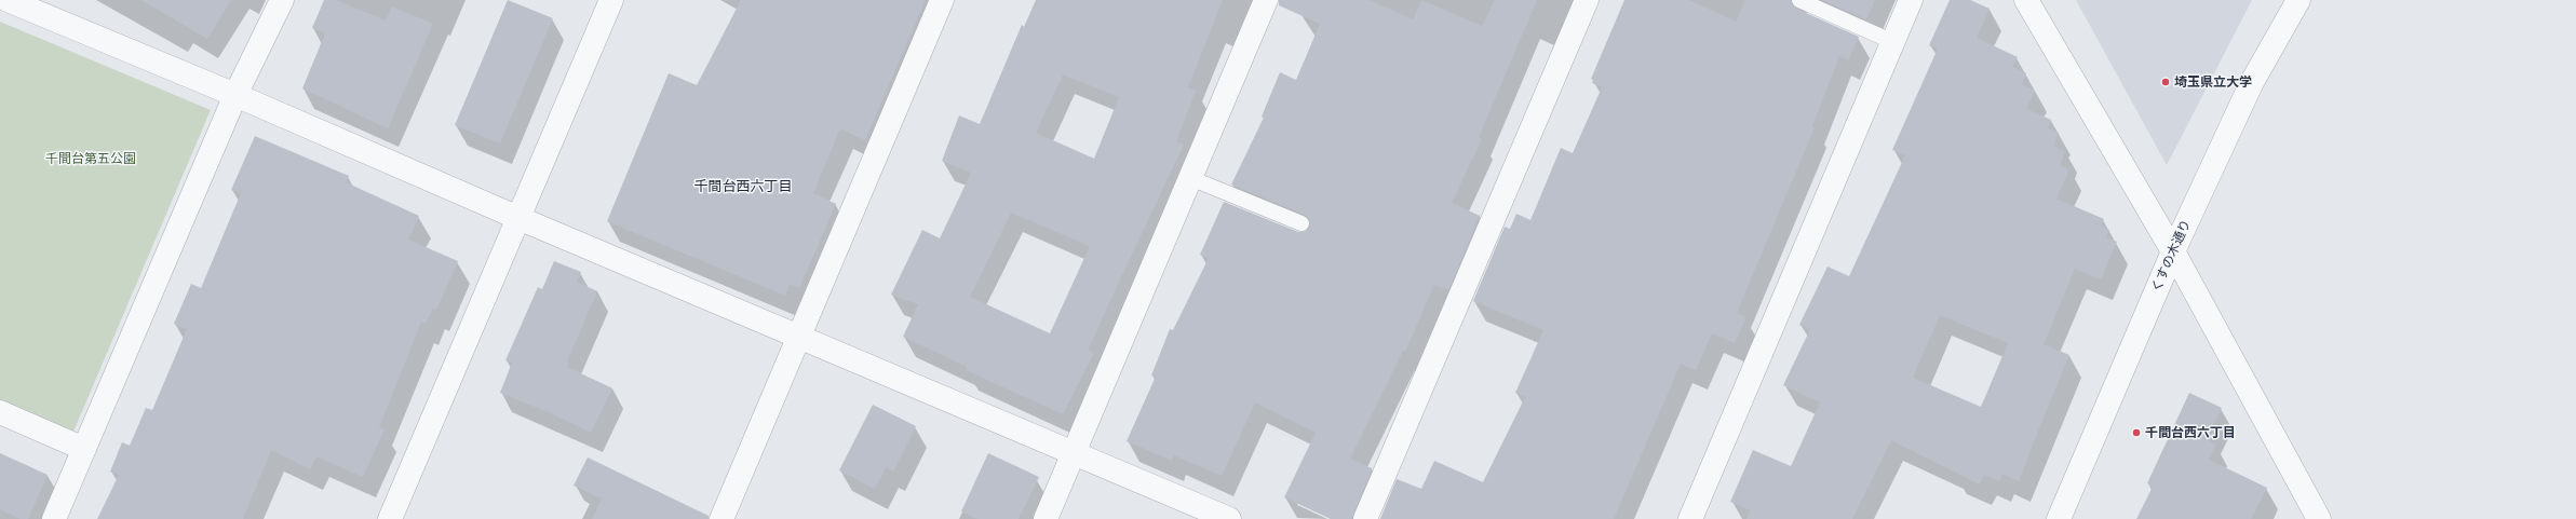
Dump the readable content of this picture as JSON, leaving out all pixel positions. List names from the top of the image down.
{
  "streets": {
    "street": ["くすの木通り"]
  },
  "districts": ["千間台西六丁目"],
  "parks": ["千間台第五公園"],
  "places": ["埼玉県立大学", "千間台西六丁目"]
}
